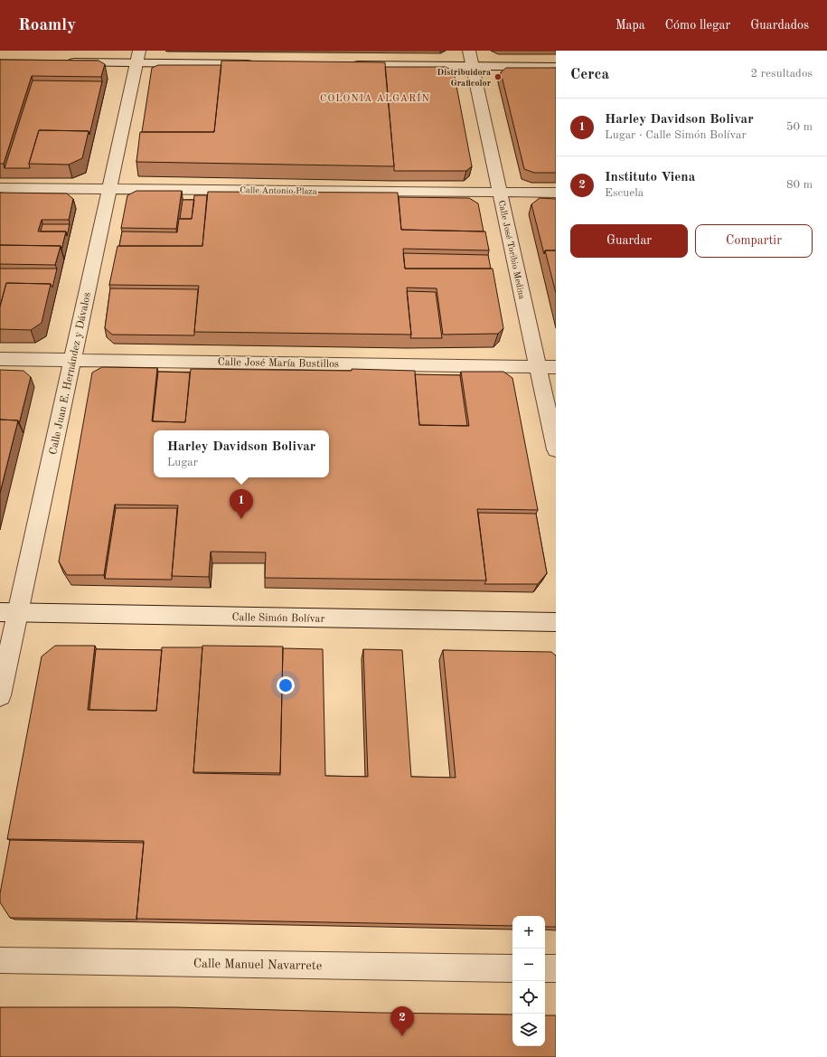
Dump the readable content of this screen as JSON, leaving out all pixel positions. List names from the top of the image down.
{
  "streets": {
    "street": [
      "Calle Antonio Plaza",
      "Calle José Toribio Medina",
      "Calle José María Bustillos",
      "Calle Juan E. Hernández y Dávalos",
      "Calle Simón Bolívar",
      "Calle Manuel Navarrete"
    ]
  },
  "crossings": [
    ["Calle Antonio Plaza", "Calle José Toribio Medina"],
    ["Calle Antonio Plaza", "Calle Juan E. Hernández y Dávalos"],
    ["Calle José Toribio Medina", "Calle José María Bustillos"],
    ["Calle José María Bustillos", "Calle Juan E. Hernández y Dávalos"],
    ["Calle Juan E. Hernández y Dávalos", "Calle Simón Bolívar"]
  ],
  "districts": ["COLONIA ALGARÍN"],
  "places": ["Distribuidora Graficolor"],
  "page": {
    "header": "Roamly",
    "nav": ["Mapa", "Cómo llegar", "Guardados"],
    "heading": ["Cerca", "2 resultados"],
    "list": [
      {
        "mark": "1",
        "name": "Harley Davidson Bolivar",
        "note": "Lugar · Calle Simón Bolívar",
        "value": "50 m"
      },
      {
        "mark": "2",
        "name": "Instituto Viena",
        "note": "Escuela",
        "value": "80 m"
      }
    ],
    "buttons": ["Guardar", "Compartir"],
    "popup": ["Harley Davidson Bolivar", "Lugar"],
    "pins": ["1", "2"],
    "map_buttons": ["+", "−"]
  }
}
